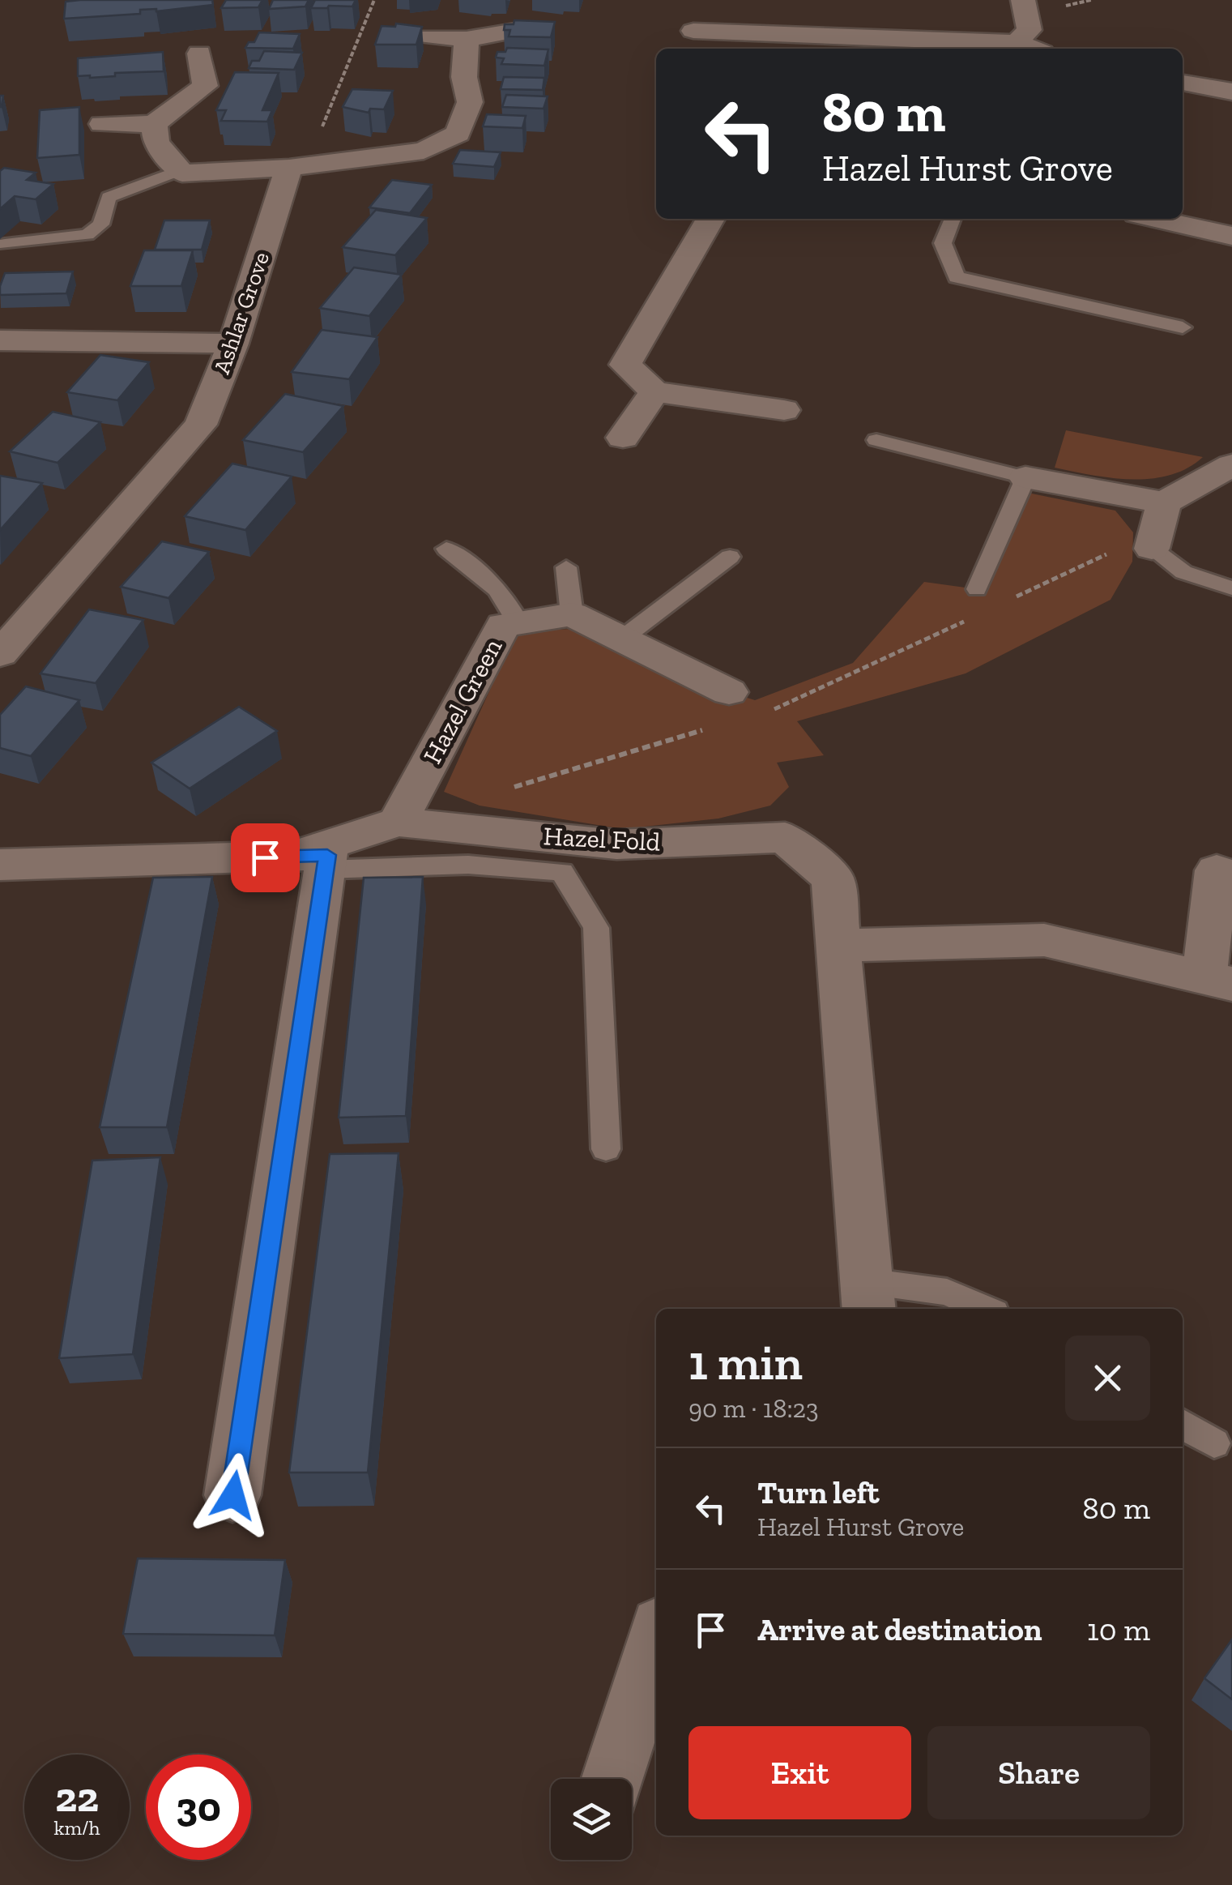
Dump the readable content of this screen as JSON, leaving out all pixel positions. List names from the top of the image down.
{
  "streets": {
    "street": ["Ashlar Grove", "Hazel Green", "Hazel Fold"]
  },
  "crossings": [
    ["Hazel Green", "Hazel Fold"]
  ],
  "page": {
    "turn": ["80 m", "Hazel Hurst Grove"],
    "heading": ["1 min", "90 m · 18:23"],
    "list": [
      {
        "name": "Turn left",
        "note": "Hazel Hurst Grove",
        "value": "80 m"
      },
      {
        "name": "Arrive at destination",
        "value": "10 m"
      }
    ],
    "buttons": ["Exit", "Share"],
    "speed": "22 km/h",
    "limit": "30"
  }
}
